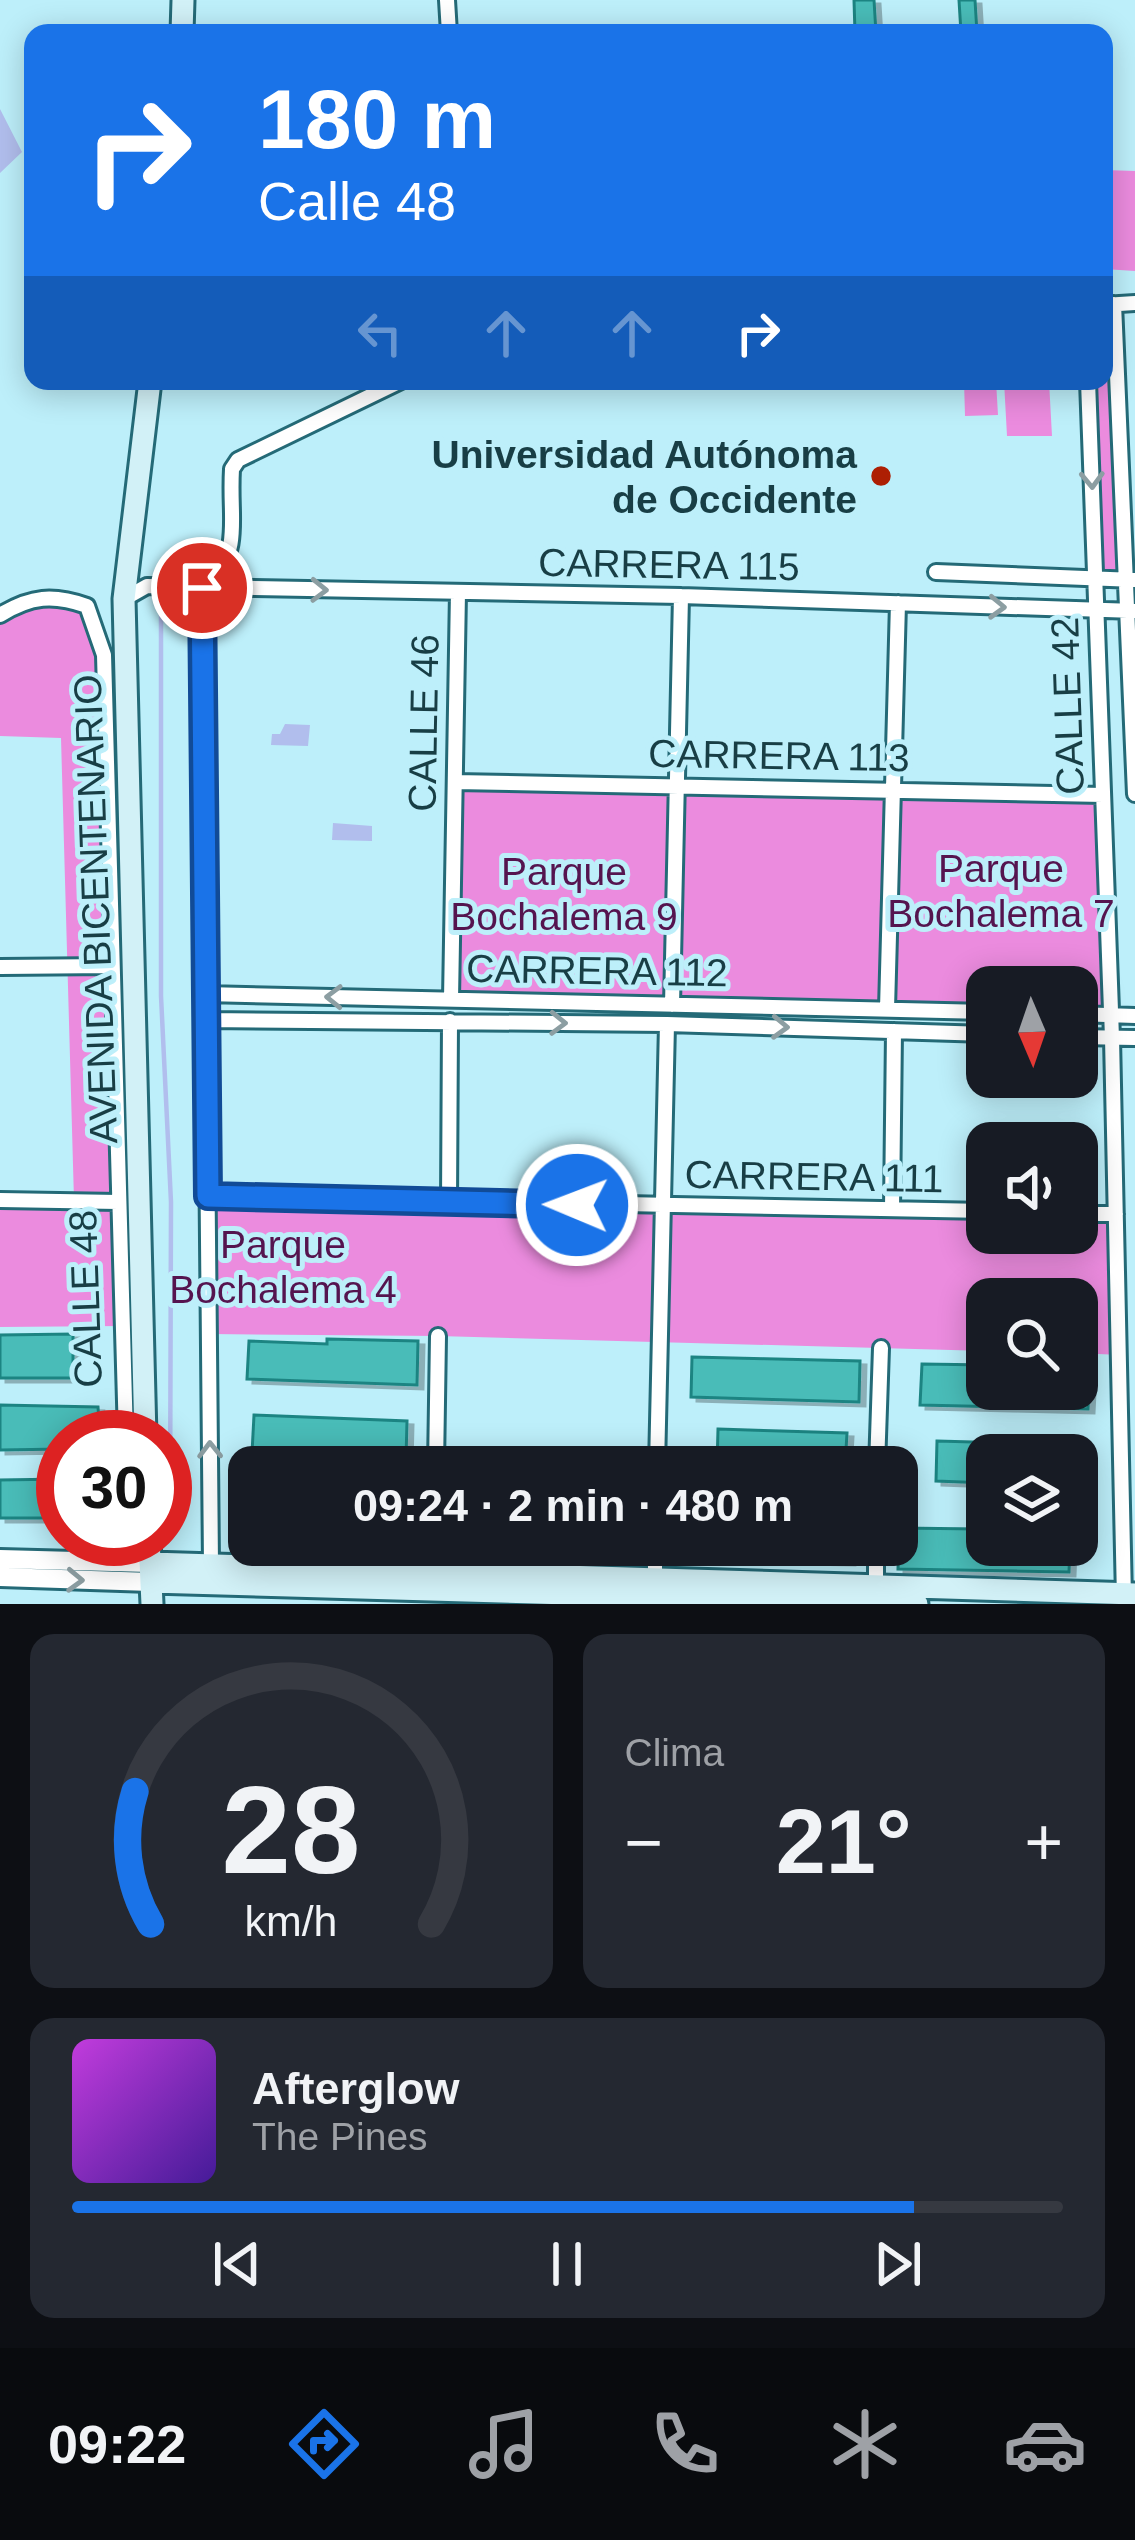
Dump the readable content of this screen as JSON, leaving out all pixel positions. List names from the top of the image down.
{
  "streets": {
    "main road": ["AVENIDA BICENTENARIO"],
    "street": [
      "CARRERA 115",
      "CALLE 42",
      "CALLE 46",
      "CARRERA 113",
      "CARRERA 112",
      "CARRERA 111",
      "CALLE 48"
    ]
  },
  "crossings": [
    ["CARRERA 115", "CALLE 42"],
    ["CARRERA 115", "CALLE 46"],
    ["CARRERA 115", "AVENIDA BICENTENARIO"],
    ["CALLE 42", "CARRERA 113"],
    ["CALLE 46", "CARRERA 113"],
    ["CALLE 46", "CARRERA 112"]
  ],
  "parks": ["Parque Bochalema 7", "Parque Bochalema 9", "Parque Bochalema 4"],
  "places": ["Universidad Autónoma de Occidente"],
  "north": "bottom",
  "page": {
    "turn": ["180 m", "Calle 48"],
    "limit": "30",
    "trip": "09:24 · 2 min · 480 m",
    "tile": "Clima",
    "heat": ["−", "21°", "+"],
    "song": ["Afterglow", "The Pines"],
    "tabs": "09:22",
    "gauge": ["28", "km/h"]
  }
}
